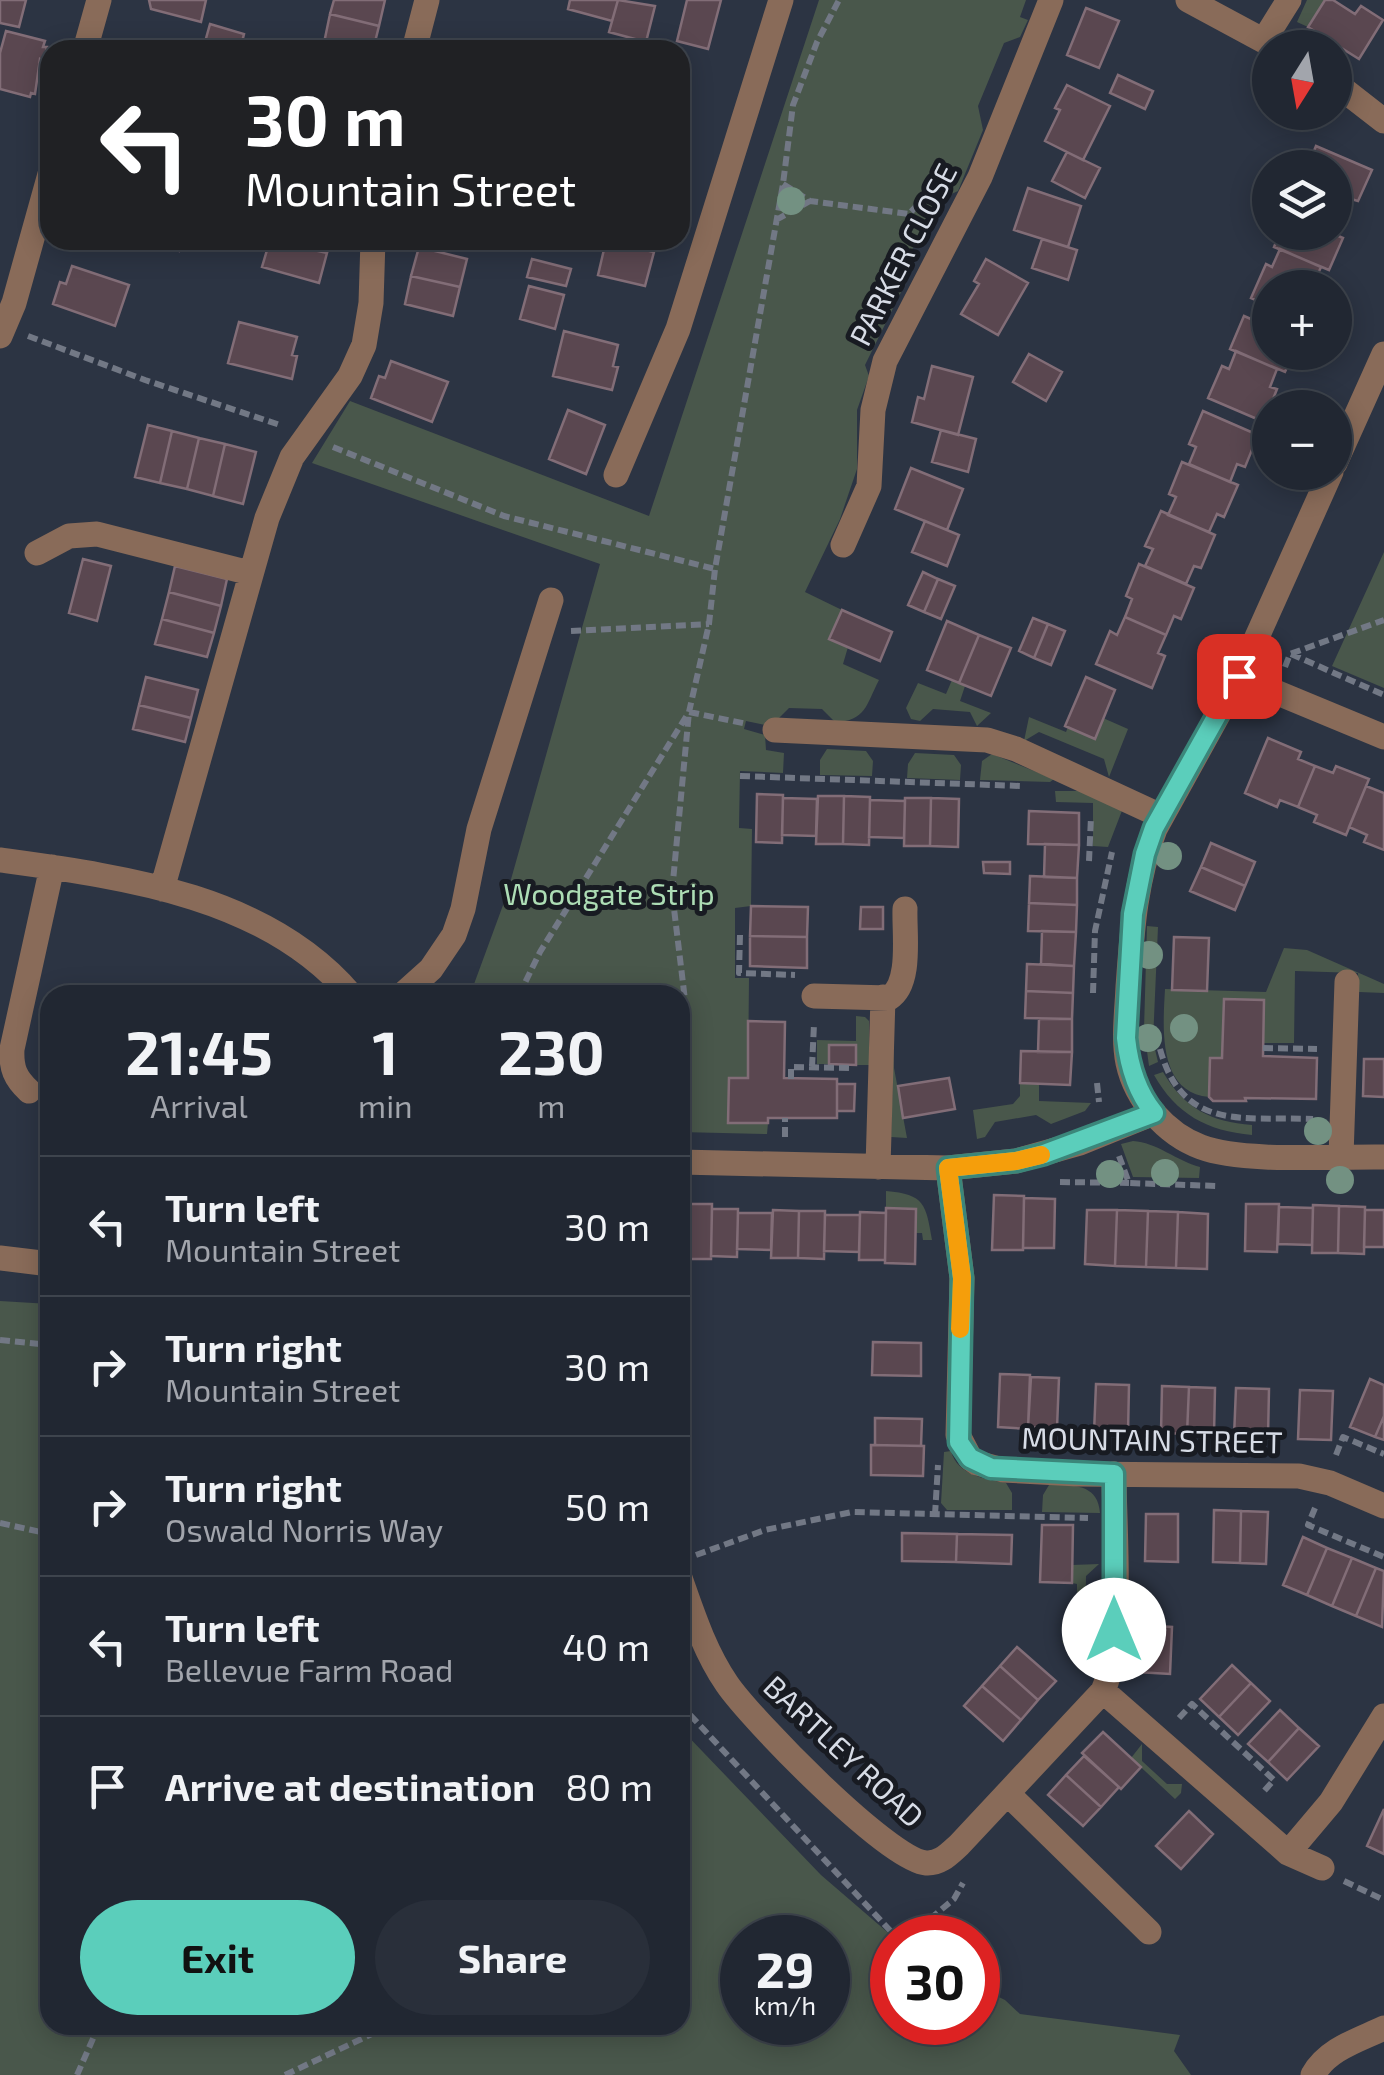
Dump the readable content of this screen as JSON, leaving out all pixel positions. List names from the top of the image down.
{
  "streets": {
    "street": ["PARKER CLOSE", "MOUNTAIN STREET", "BARTLEY ROAD"]
  },
  "parks": ["Woodgate Strip"],
  "north": "bottom",
  "page": {
    "map_buttons": ["+", "−"],
    "turn": ["30 m", "Mountain Street"],
    "eta": [
      "21:45",
      "Arrival",
      "1",
      "min",
      "230",
      "m"
    ],
    "list": [
      {
        "name": "Turn left",
        "note": "Mountain Street",
        "value": "30 m"
      },
      {
        "name": "Turn right",
        "note": "Mountain Street",
        "value": "30 m"
      },
      {
        "name": "Turn right",
        "note": "Oswald Norris Way",
        "value": "50 m"
      },
      {
        "name": "Turn left",
        "note": "Bellevue Farm Road",
        "value": "40 m"
      },
      {
        "name": "Arrive at destination",
        "value": "80 m"
      }
    ],
    "buttons": ["Exit", "Share"],
    "speed": "29 km/h",
    "limit": "30"
  }
}
